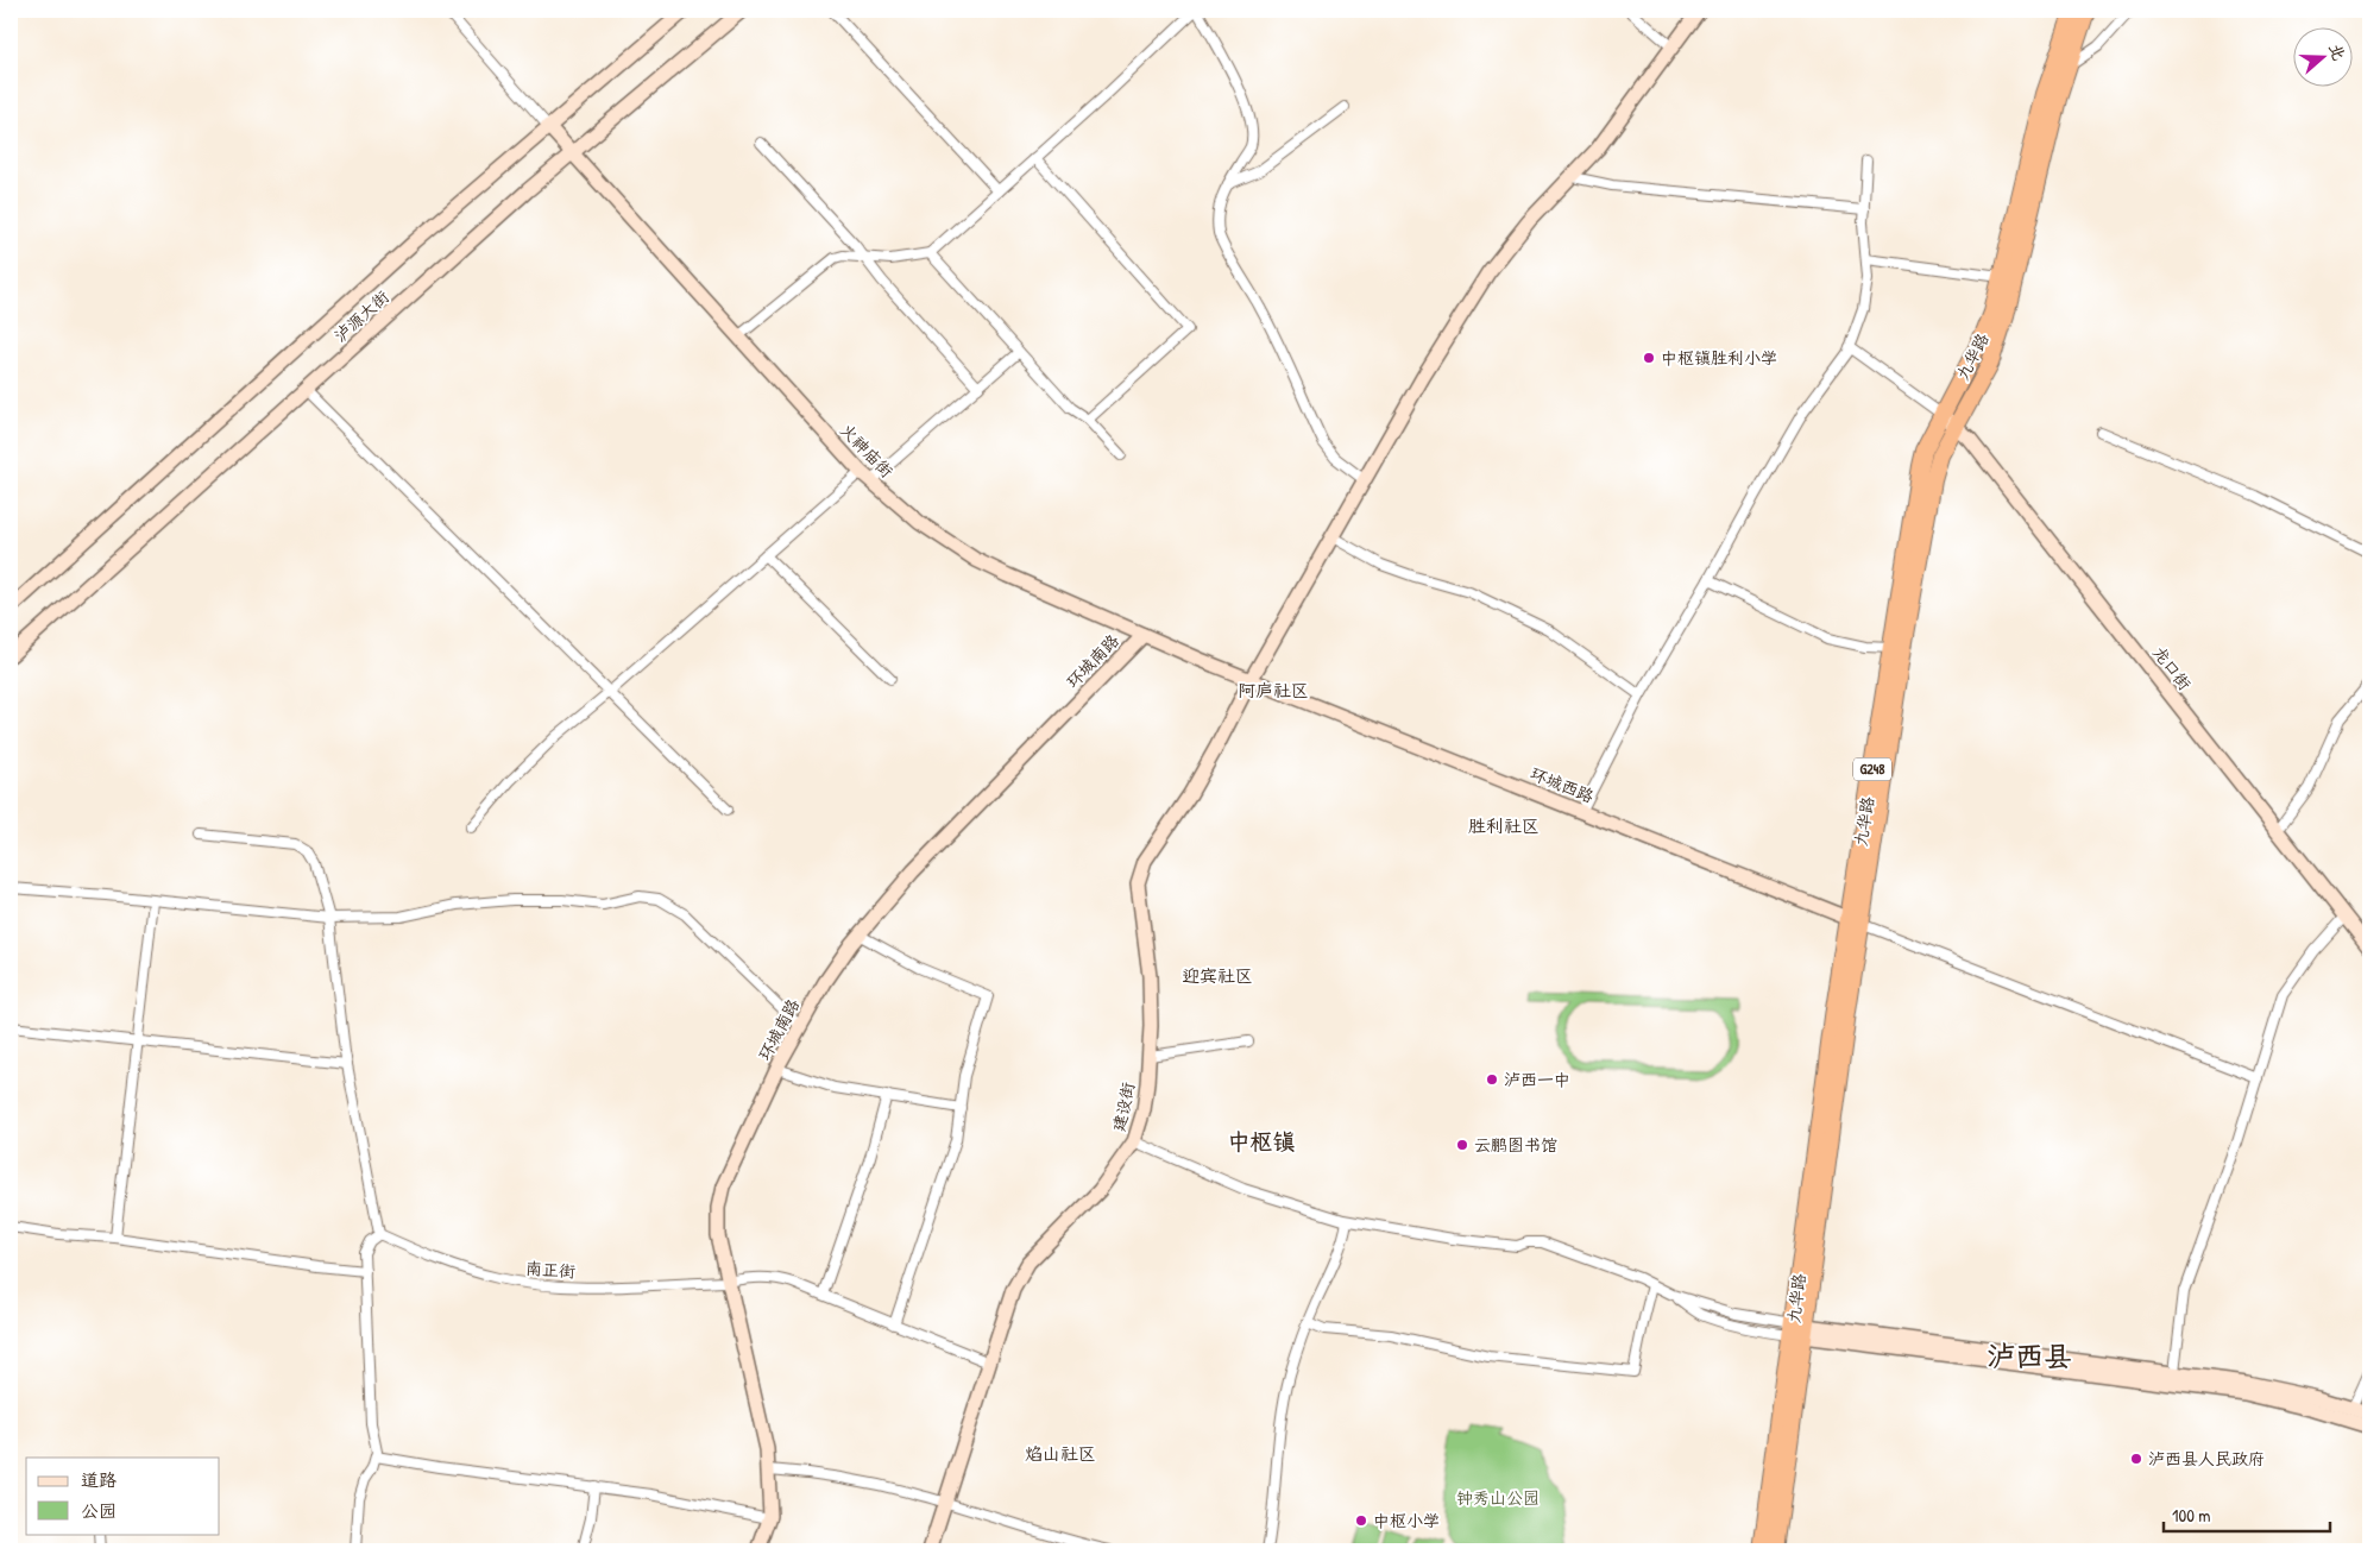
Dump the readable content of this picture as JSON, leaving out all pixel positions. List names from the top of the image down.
{
  "streets": {
    "highway": ["九华路", "G248"],
    "main road": [
      "泸源大街",
      "火神庙街",
      "环城南路",
      "龙口街",
      "环城西路",
      "建设街"
    ],
    "street": ["南正街"]
  },
  "crossings": [
    ["泸源大街", "火神庙街"],
    ["九华路", "龙口街"],
    ["九华路", "环城西路"],
    ["火神庙街", "环城南路"],
    ["火神庙街", "环城西路"],
    ["火神庙街", "建设街"],
    ["环城南路", "南正街"],
    ["环城西路", "建设街"],
    ["建设街", "南正街"]
  ],
  "districts": [
    "阿庐社区",
    "胜利社区",
    "迎宾社区",
    "中枢镇",
    "泸西县",
    "焰山社区"
  ],
  "parks": ["钟秀山公园"],
  "places": [
    "中枢镇胜利小学",
    "泸西一中",
    "云鹏图书馆",
    "泸西县人民政府",
    "中枢小学"
  ],
  "legend": ["道路", "公园"],
  "scale_bar": "100 m",
  "north": "right"
}
